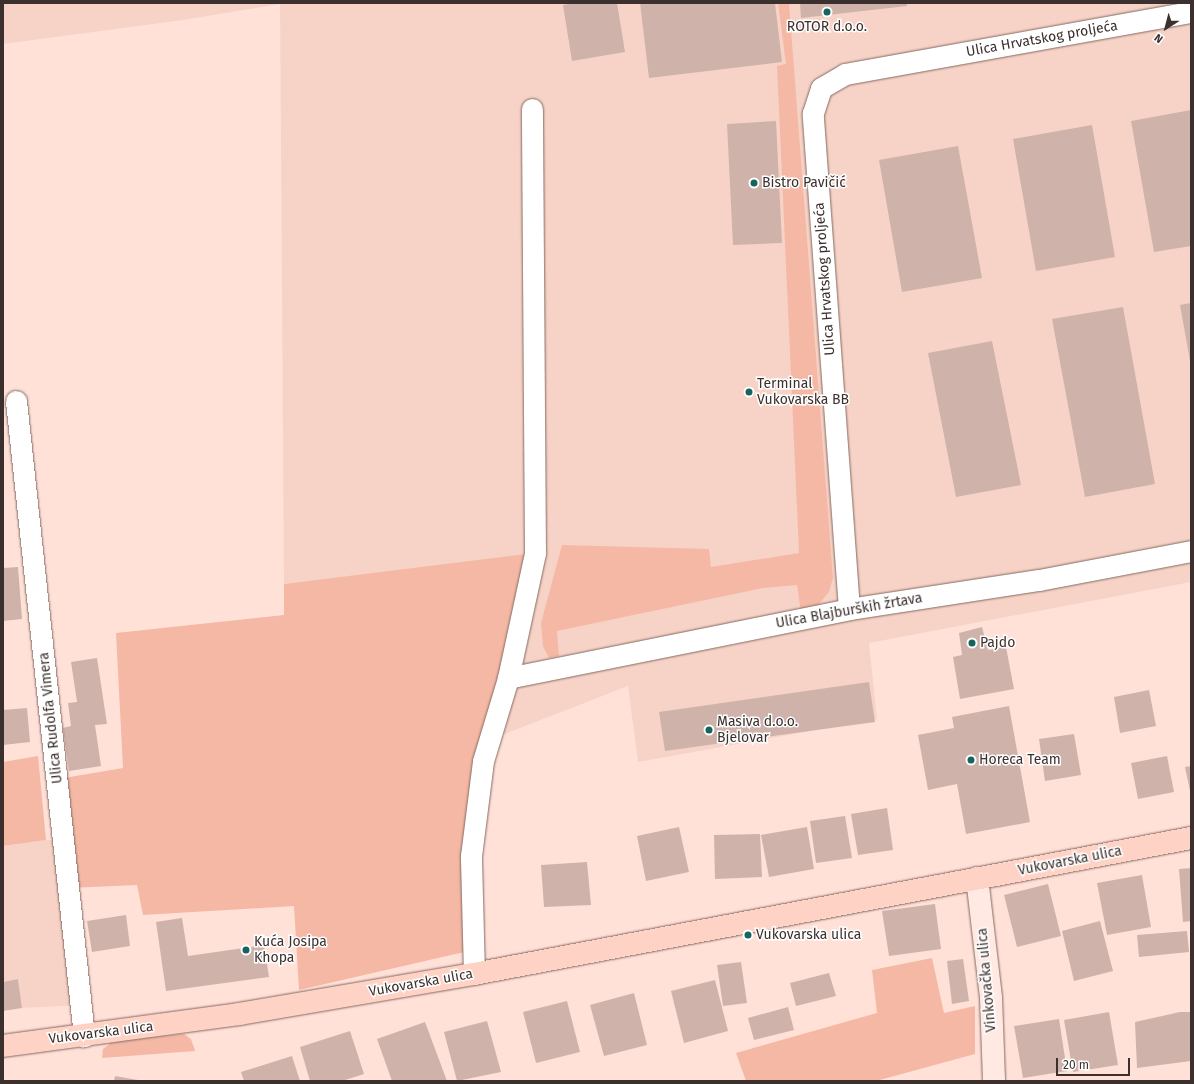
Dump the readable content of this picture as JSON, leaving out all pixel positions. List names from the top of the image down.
{
  "streets": {
    "main road": ["Vukovarska ulica"],
    "street": [
      "Ulica Hrvatskog proljeća",
      "Ulica Blajburških žrtava",
      "Ulica Rudolfa Vimera",
      "Vinkovačka ulica"
    ]
  },
  "crossings": [
    ["Ulica Hrvatskog proljeća", "Ulica Blajburških žrtava"],
    ["Ulica Rudolfa Vimera", "Vukovarska ulica"],
    ["Vukovarska ulica", "Vinkovačka ulica"]
  ],
  "places": [
    "ROTOR d.o.o.",
    "Bistro Pavičić",
    "Terminal Vukovarska BB",
    "Pajdo",
    "Masiva d.o.o. Bjelovar",
    "Horeca Team",
    "Vukovarska ulica",
    "Kuća Josipa Khopa"
  ],
  "scale_bar": "20 m",
  "north": "bottom left"
}
